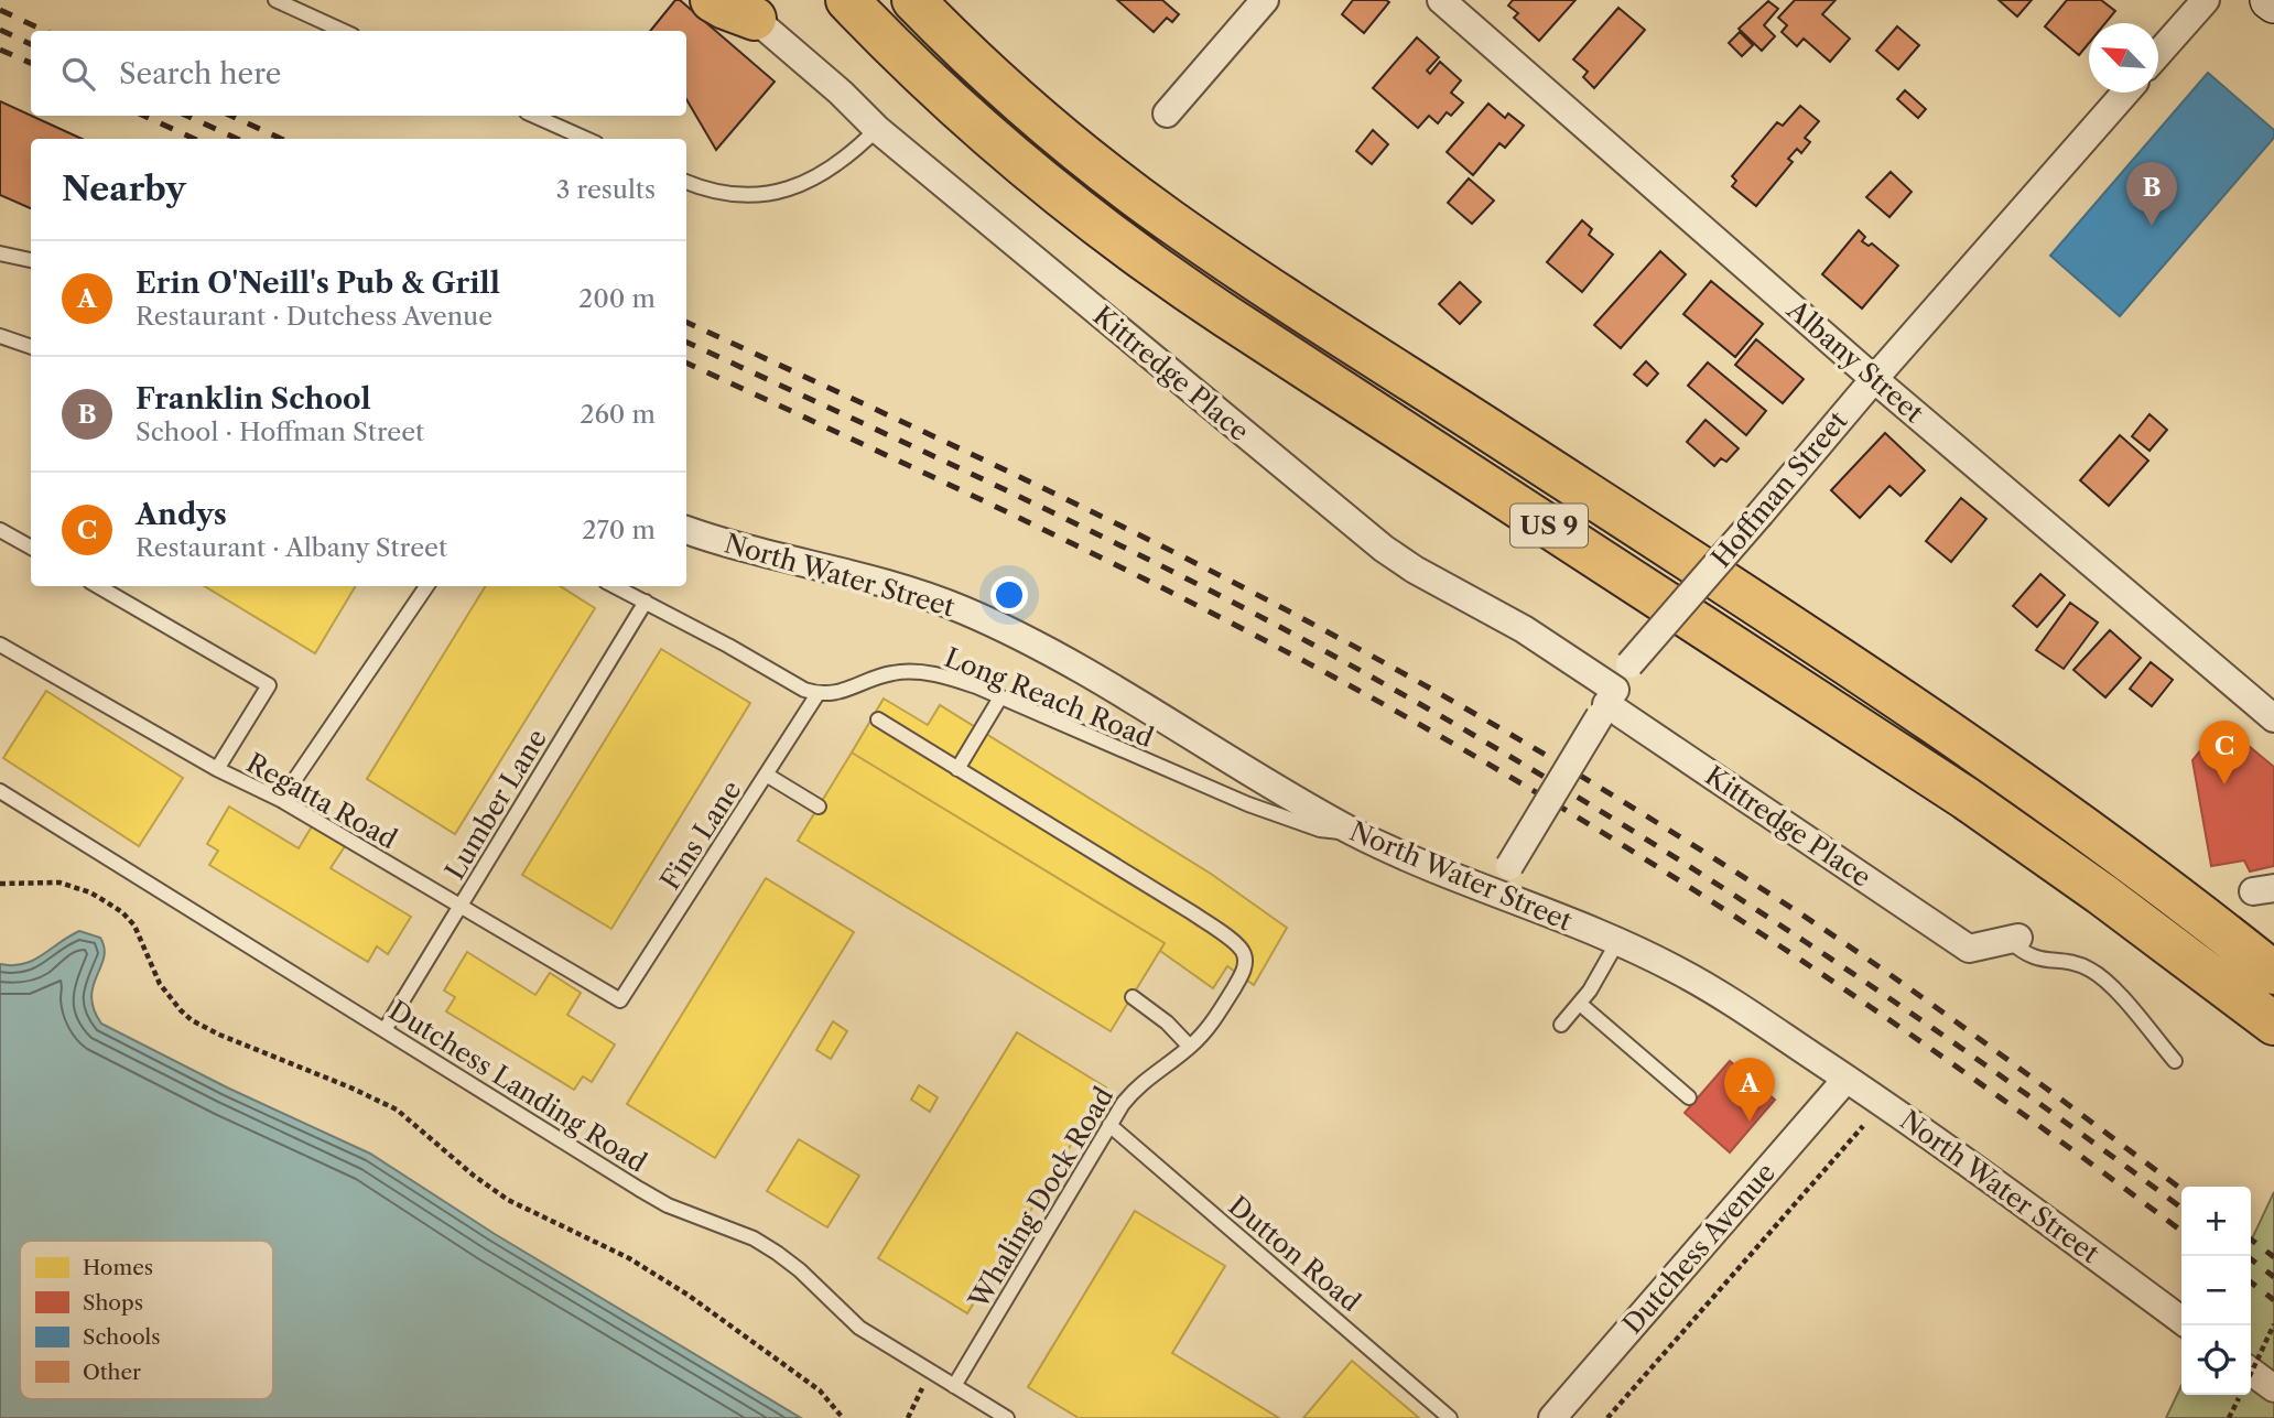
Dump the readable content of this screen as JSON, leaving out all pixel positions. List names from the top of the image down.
{
  "streets": {
    "highway": ["US 9"],
    "street": [
      "Albany Street",
      "Kittredge Place",
      "Hoffman Street",
      "North Water Street",
      "Dutchess Avenue"
    ],
    "lane": [
      "Long Reach Road",
      "Regatta Road",
      "Lumber Lane",
      "Fins Lane",
      "Dutchess Landing Road",
      "Whaling Dock Road",
      "Dutton Road"
    ]
  },
  "crossings": [
    ["Albany Street", "Hoffman Street"],
    ["Kittredge Place", "Hoffman Street"],
    ["Hoffman Street", "North Water Street"],
    ["North Water Street", "Long Reach Road"],
    ["North Water Street", "Dutchess Avenue"],
    ["Long Reach Road", "Fins Lane"],
    ["Regatta Road", "Lumber Lane"],
    ["Regatta Road", "Fins Lane"],
    ["Lumber Lane", "Dutchess Landing Road"],
    ["Dutchess Landing Road", "Whaling Dock Road"],
    ["Whaling Dock Road", "Dutton Road"]
  ],
  "legend": [
    "Homes",
    "Shops",
    "Schools",
    "Other"
  ],
  "north": "top left",
  "page": {
    "search": "Search here",
    "heading": ["Nearby", "3 results"],
    "pins": ["B", "C", "A"],
    "list": [
      {
        "mark": "A",
        "name": "Erin O'Neill's Pub & Grill",
        "note": "Restaurant · Dutchess Avenue",
        "value": "200 m"
      },
      {
        "mark": "B",
        "name": "Franklin School",
        "note": "School · Hoffman Street",
        "value": "260 m"
      },
      {
        "mark": "C",
        "name": "Andys",
        "note": "Restaurant · Albany Street",
        "value": "270 m"
      }
    ],
    "map_buttons": ["+", "−"]
  }
}
